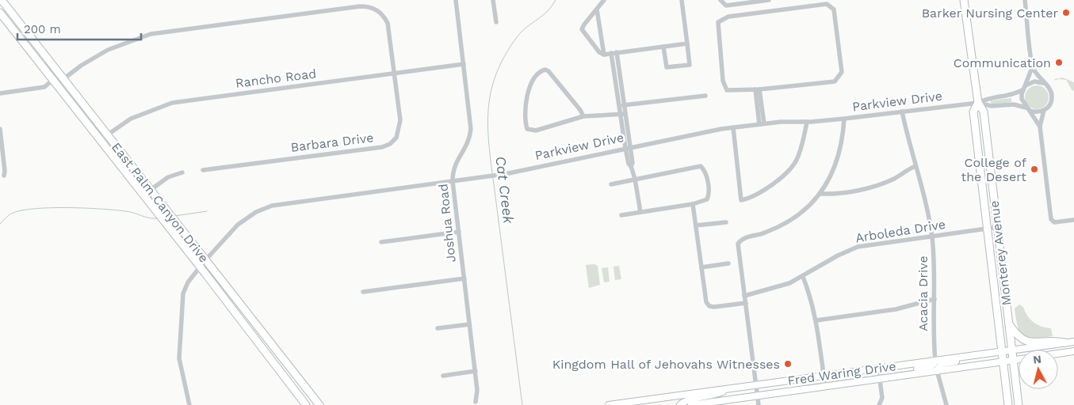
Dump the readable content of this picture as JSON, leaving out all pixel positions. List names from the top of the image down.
{
  "streets": {
    "main road": ["East Palm Canyon Drive", "Monterey Avenue", "Fred Waring Drive"],
    "street": [
      "Rancho Road",
      "Parkview Drive",
      "Barbara Drive",
      "Joshua Road",
      "Arboleda Drive",
      "Acacia Drive"
    ]
  },
  "crossings": [
    ["Rancho Road", "Barbara Drive"],
    ["Rancho Road", "East Palm Canyon Drive"],
    ["Rancho Road", "Joshua Road"],
    ["Parkview Drive", "East Palm Canyon Drive"],
    ["Parkview Drive", "Joshua Road"],
    ["Parkview Drive", "Monterey Avenue"],
    ["Parkview Drive", "Acacia Drive"],
    ["Barbara Drive", "East Palm Canyon Drive"],
    ["Arboleda Drive", "Monterey Avenue"],
    ["Arboleda Drive", "Acacia Drive"],
    ["Monterey Avenue", "Fred Waring Drive"],
    ["Acacia Drive", "Fred Waring Drive"]
  ],
  "water": ["Cat Creek"],
  "places": [
    "Barker Nursing Center",
    "Communication",
    "College of the Desert",
    "Kingdom Hall of Jehovahs Witnesses"
  ],
  "scale_bar": "200 m",
  "north": "top"
}
